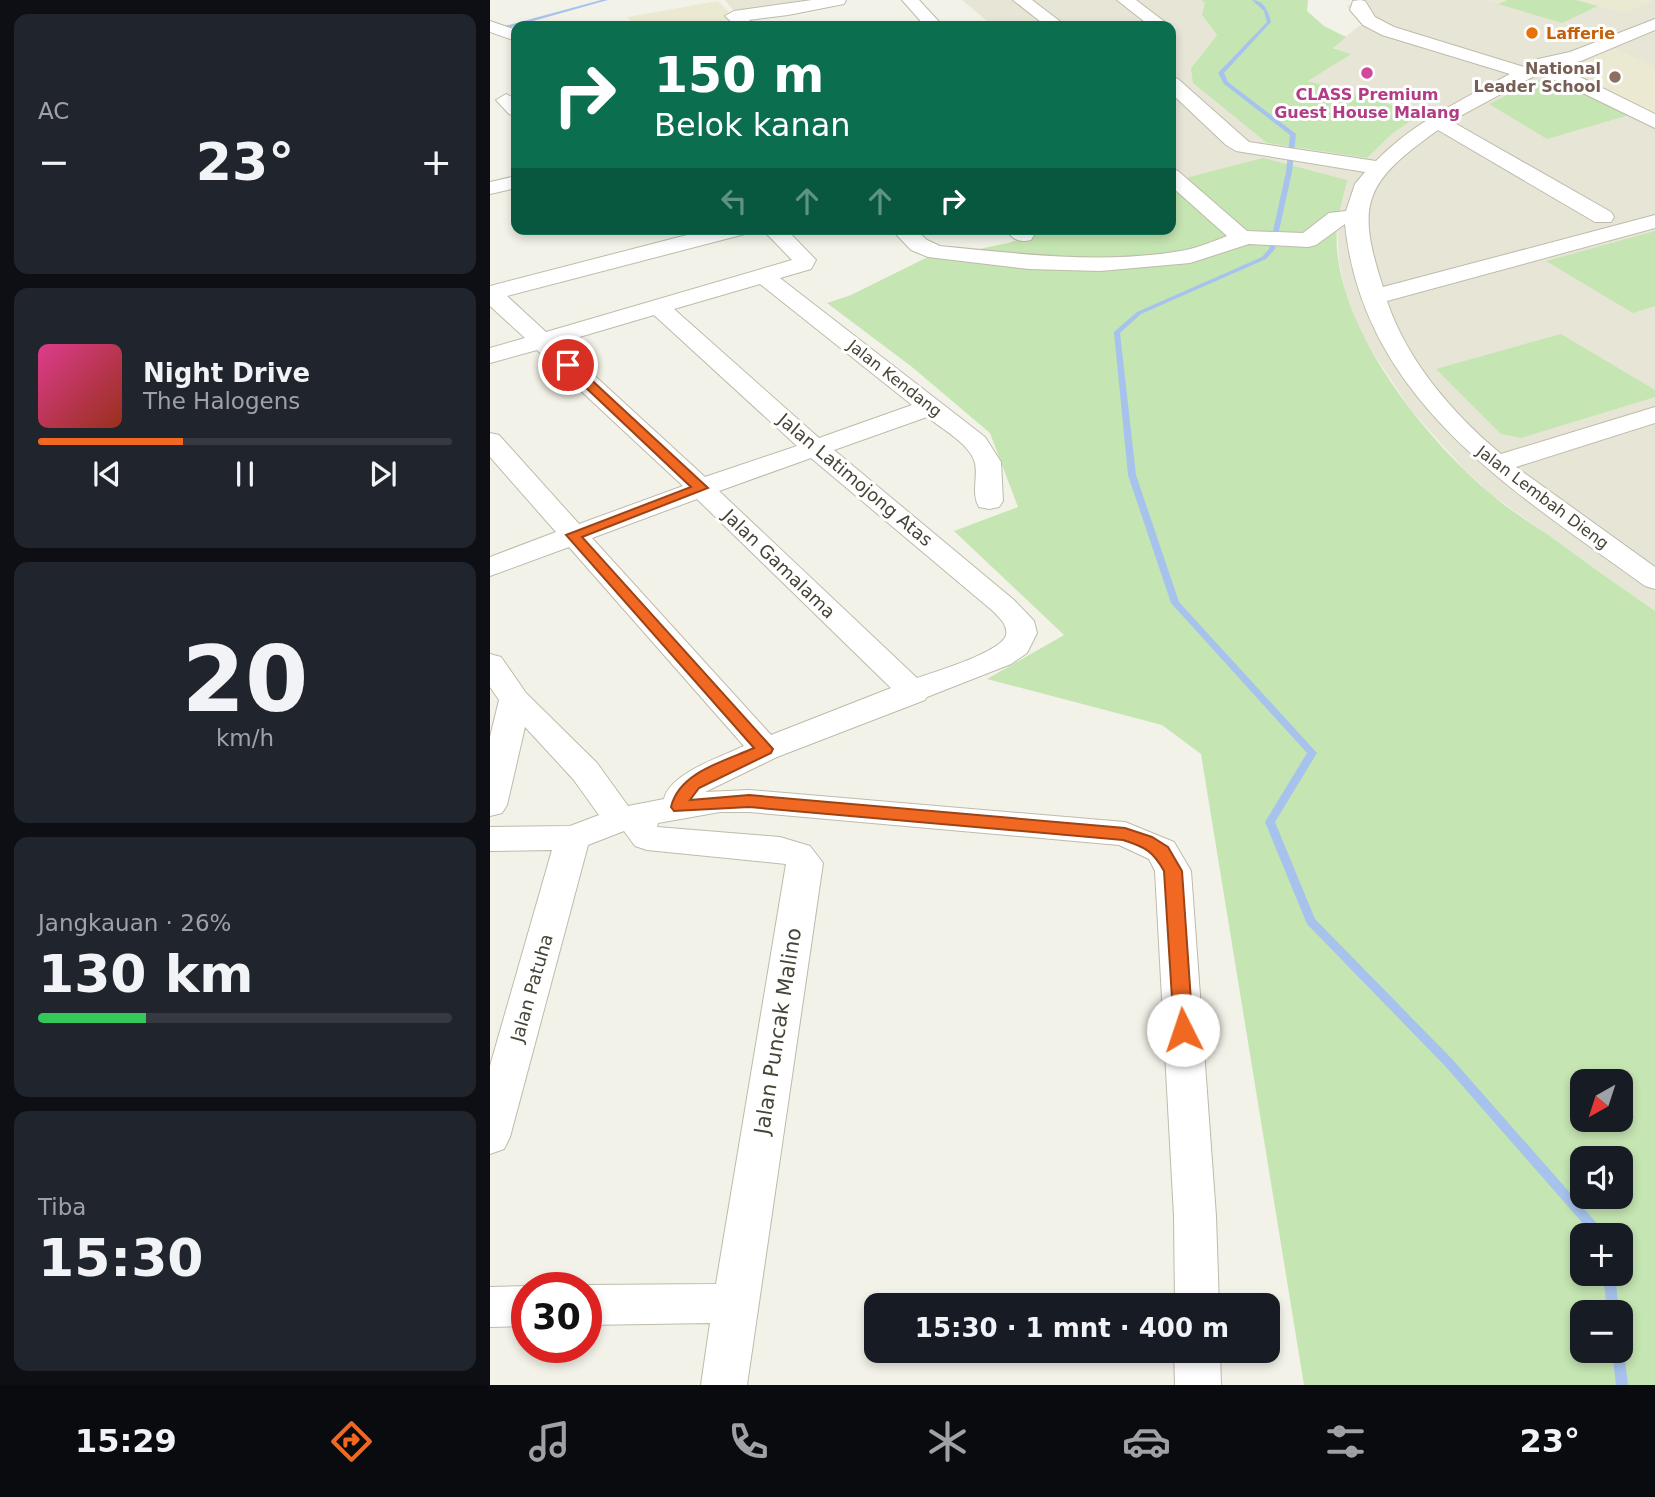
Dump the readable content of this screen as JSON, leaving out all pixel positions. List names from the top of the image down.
{
  "streets": {
    "street": [
      "Jalan Kendang",
      "Jalan Latimojong Atas",
      "Jalan Lembah Dieng",
      "Jalan Gamalama",
      "Jalan Patuha",
      "Jalan Puncak Malino"
    ]
  },
  "crossings": [
    ["Jalan Latimojong Atas", "Jalan Gamalama"]
  ],
  "places": ["Lafferie", "CLASS Premium Guest House Malang", "National Leader School"],
  "north": "bottom left",
  "page": {
    "tile": [
      "AC",
      ["20", "km/h"],
      ["Jangkauan · 26%", "130 km"],
      ["Tiba", "15:30"]
    ],
    "turn": ["150 m", "Belok kanan"],
    "heat": ["−", "23°", "+"],
    "song": ["Night Drive", "The Halogens"],
    "map_buttons": ["+", "−"],
    "limit": "30",
    "trip": "15:30 · 1 mnt · 400 m",
    "tabs": ["15:29", "23°"]
  }
}
